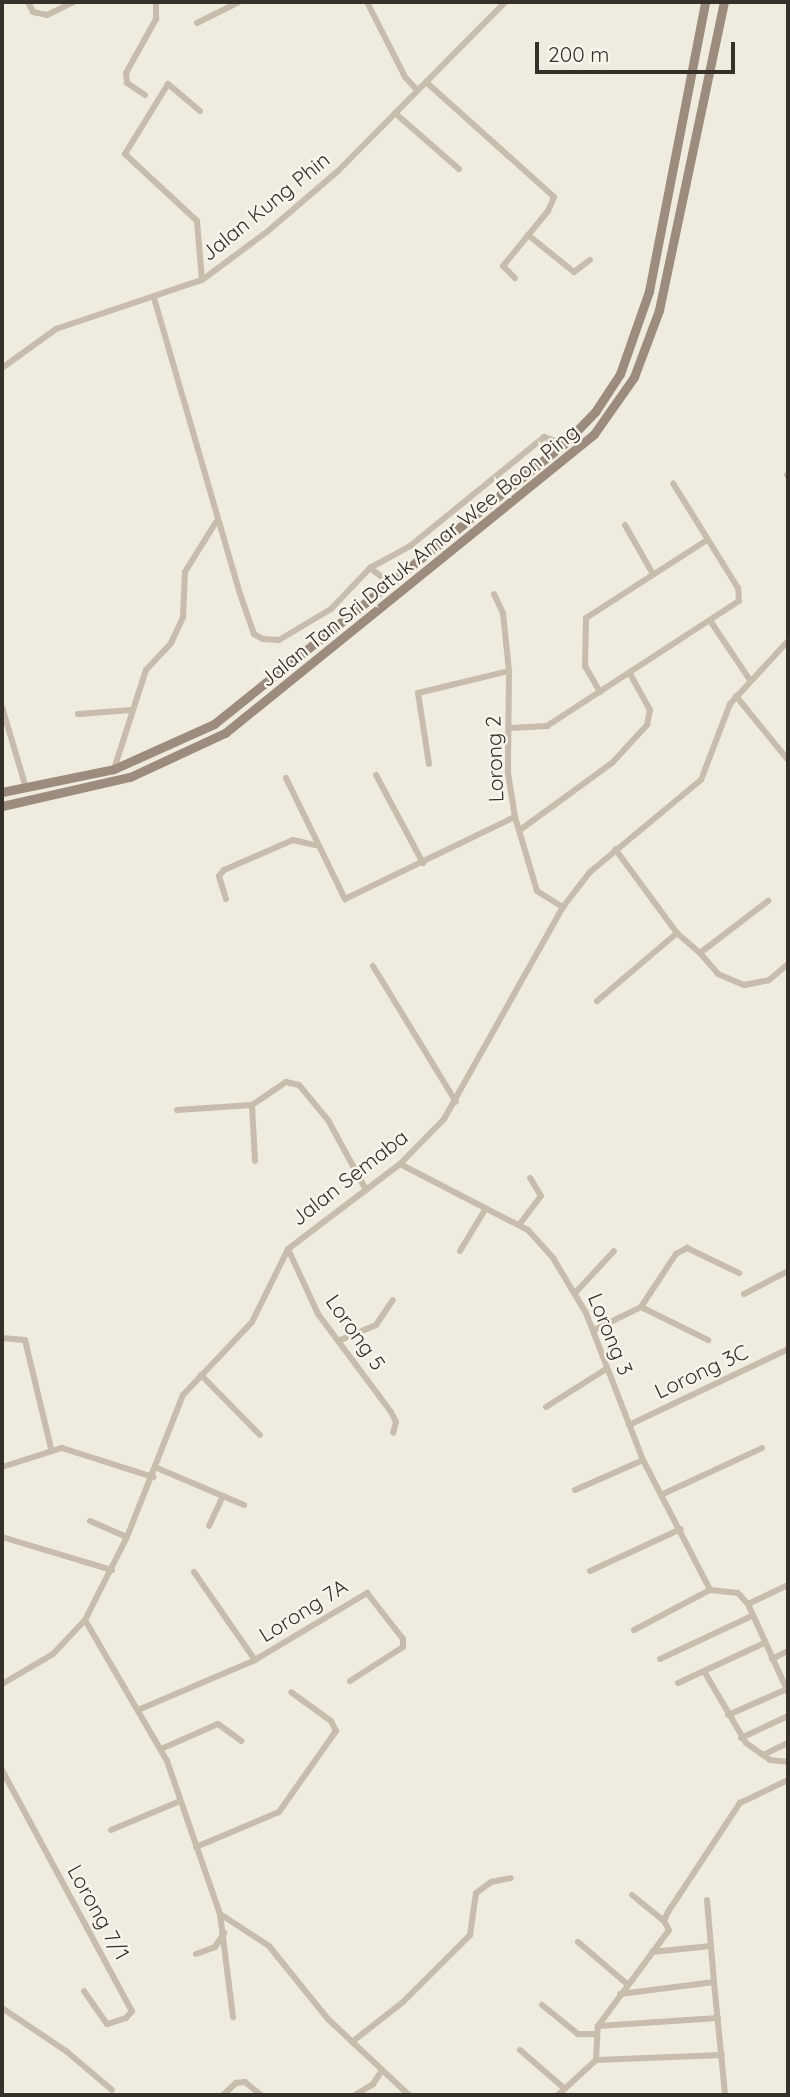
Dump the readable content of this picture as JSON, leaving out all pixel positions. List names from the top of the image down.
{
  "streets": {
    "main road": ["Jalan Tan Sri Datuk Amar Wee Boon Ping"],
    "street": [
      "Jalan Kung Phin",
      "Lorong 2",
      "Jalan Semaba",
      "Lorong 5",
      "Lorong 3",
      "Lorong 3C",
      "Lorong 7A",
      "Lorong 7/1"
    ]
  },
  "crossings": [
    ["Lorong 2", "Jalan Semaba"],
    ["Jalan Semaba", "Lorong 5"],
    ["Jalan Semaba", "Lorong 3"],
    ["Lorong 3", "Lorong 3C"]
  ],
  "scale_bar": "200 m"
}
